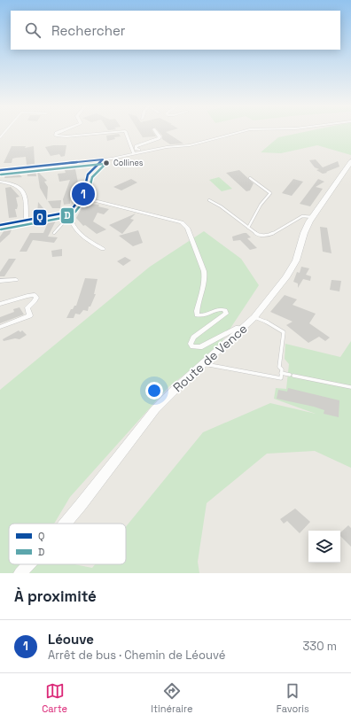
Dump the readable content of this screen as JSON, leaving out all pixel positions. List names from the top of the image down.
{
  "streets": {
    "main road": ["Route de Vence"]
  },
  "places": ["Collines"],
  "lines": ["transit line Q", "transit line D"],
  "legend": ["Q", "D"],
  "page": {
    "search": "Rechercher",
    "pins": "1",
    "heading": "À proximité",
    "list": [
      {
        "mark": "1",
        "name": "Léouve",
        "note": "Arrêt de bus · Chemin de Léouvé",
        "value": "330 m"
      }
    ],
    "nav": ["Carte", "Itinéraire", "Favoris"]
  }
}
